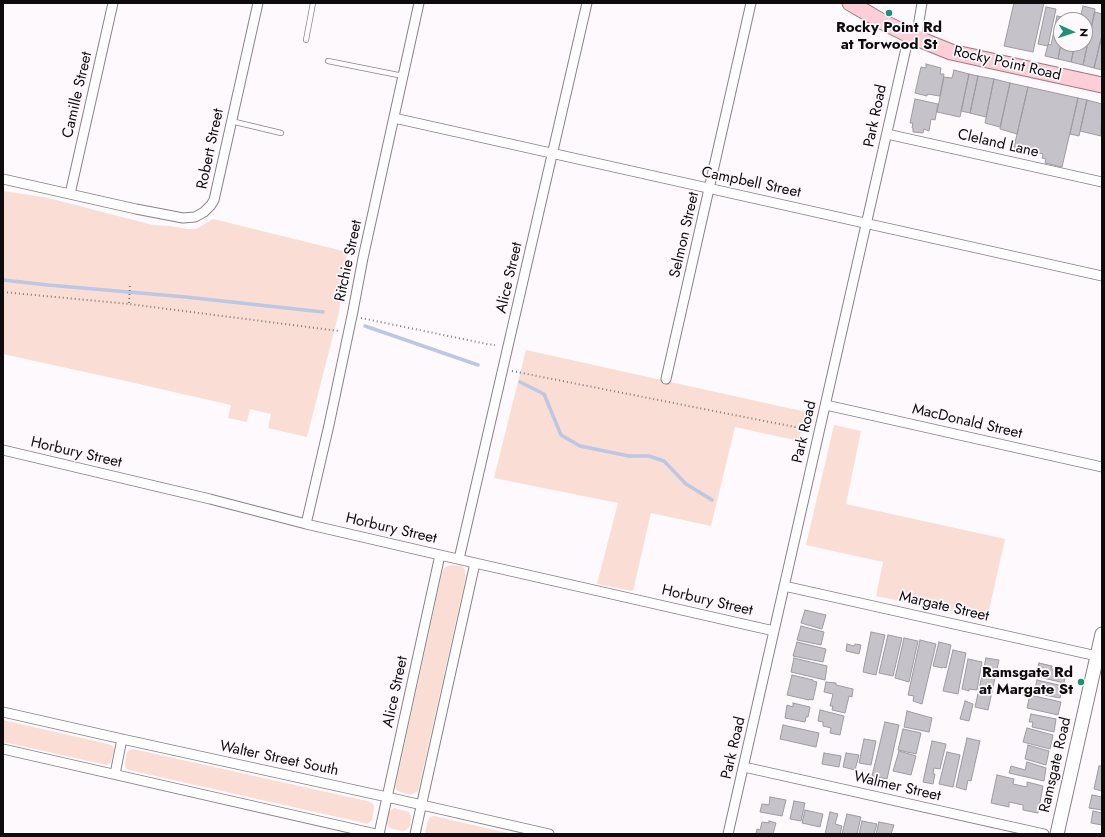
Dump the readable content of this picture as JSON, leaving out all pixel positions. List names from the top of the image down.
{
  "streets": {
    "main road": ["Rocky Point Road", "Ramsgate Road"],
    "street": [
      "Camille Street",
      "Park Road",
      "Cleland Lane",
      "Robert Street",
      "Campbell Street",
      "Selmon Street",
      "Ritchie Street",
      "Alice Street",
      "MacDonald Street",
      "Horbury Street",
      "Margate Street",
      "Walter Street South",
      "Walmer Street"
    ]
  },
  "crossings": [
    ["Rocky Point Road", "Park Road"],
    ["Camille Street", "Robert Street"],
    ["Park Road", "Cleland Lane"],
    ["Park Road", "Campbell Street"],
    ["Park Road", "MacDonald Street"],
    ["Park Road", "Horbury Street"],
    ["Park Road", "Margate Street"],
    ["Park Road", "Walmer Street"],
    ["Campbell Street", "Selmon Street"],
    ["Campbell Street", "Ritchie Street"],
    ["Campbell Street", "Alice Street"],
    ["Ritchie Street", "Horbury Street"],
    ["Alice Street", "Horbury Street"],
    ["Alice Street", "Walter Street South"],
    ["Margate Street", "Ramsgate Road"]
  ],
  "places": ["Rocky Point Rd at Torwood St", "Ramsgate Rd at Margate St"],
  "north": "right"
}
